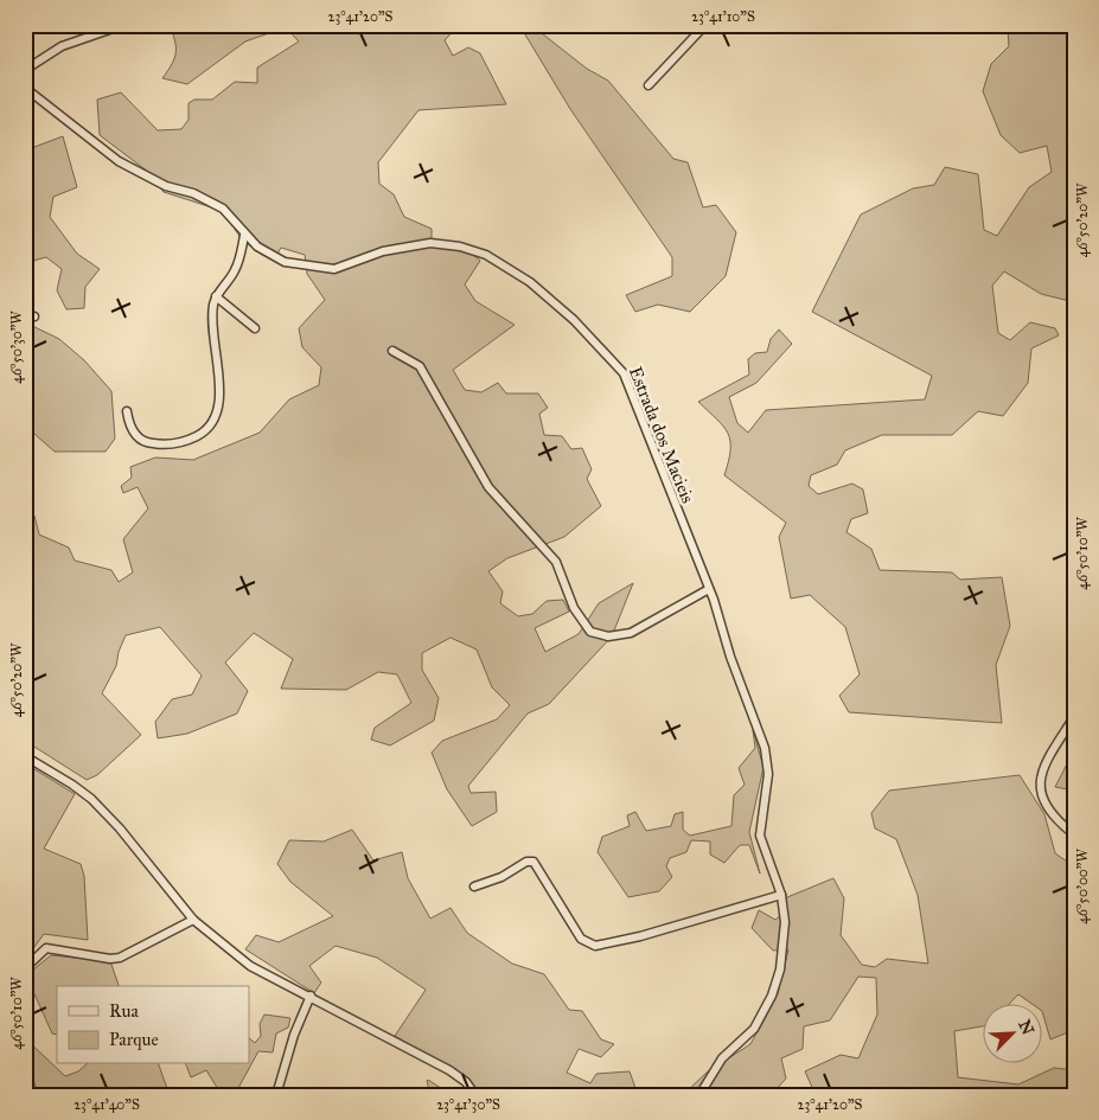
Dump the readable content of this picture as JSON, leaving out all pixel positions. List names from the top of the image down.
{
  "streets": {
    "street": ["Estrada dos Macieis"]
  },
  "legend": ["Rua", "Parque"],
  "north": "top right",
  "coordinates": [
    "23°41'20\"S",
    "23°41'10\"S",
    "46°50'20\"W",
    "46°50'30\"W",
    "46°50'10\"W",
    "46°50'00\"W",
    "23°41'40\"S",
    "23°41'30\"S"
  ]
}
